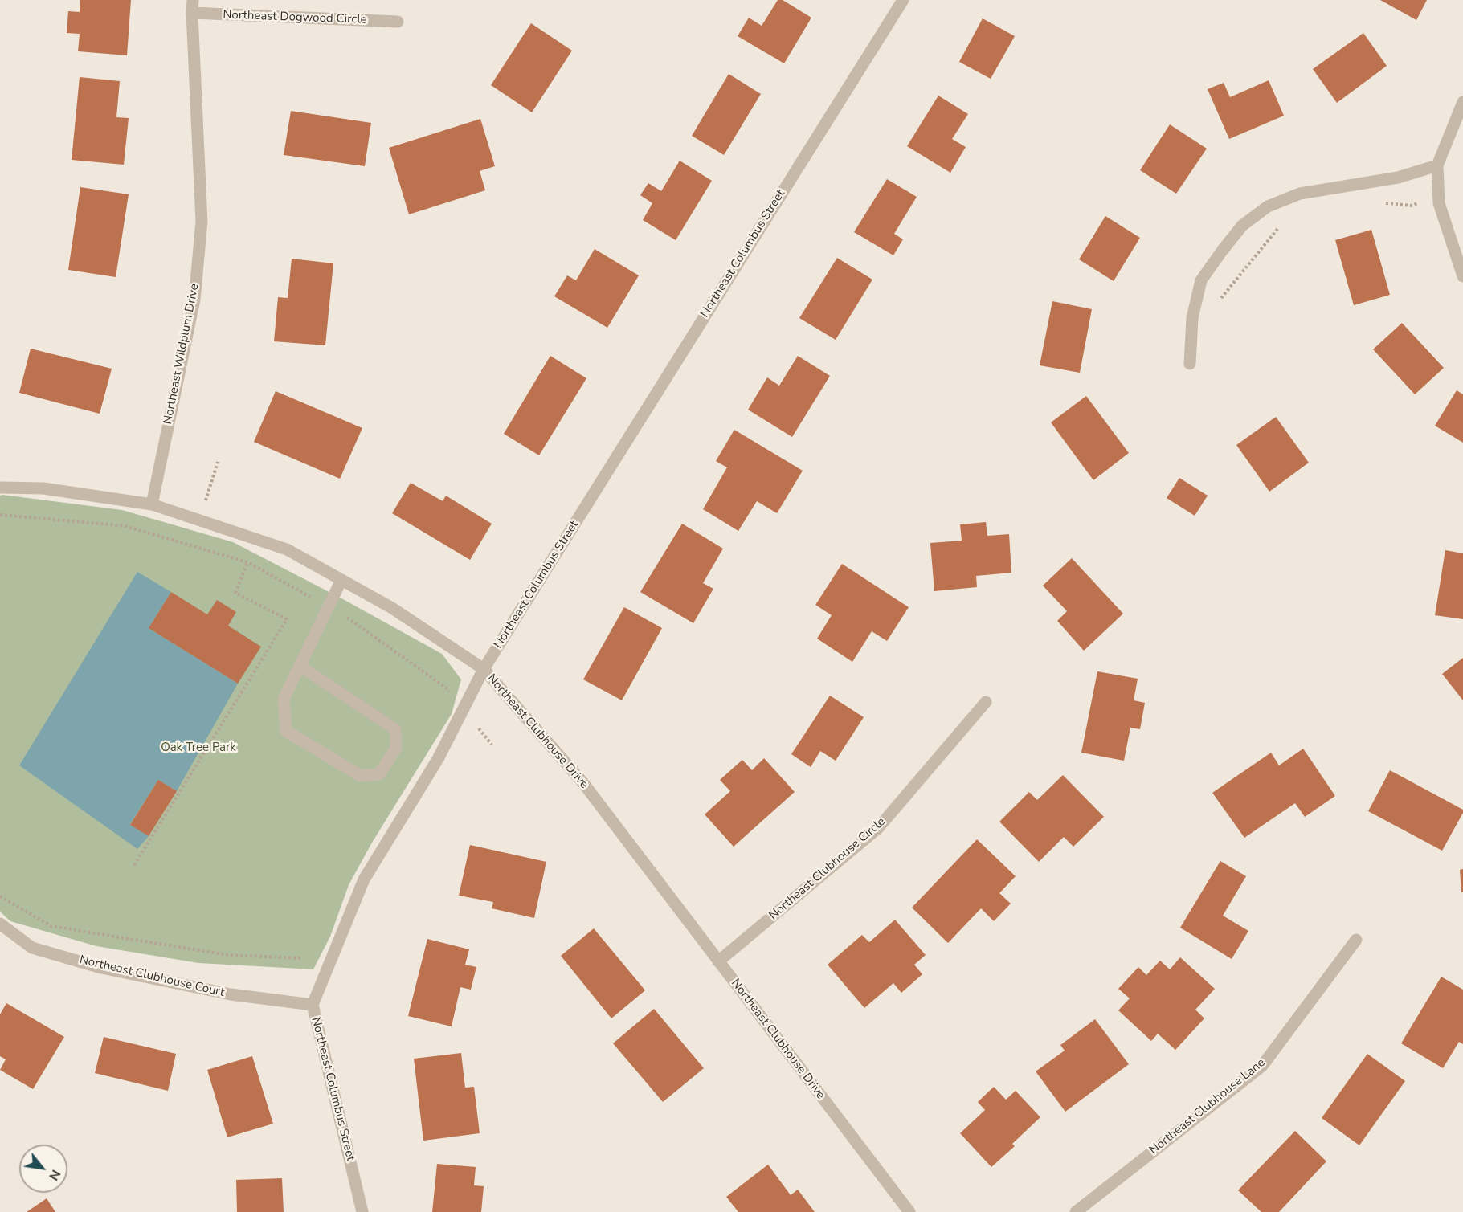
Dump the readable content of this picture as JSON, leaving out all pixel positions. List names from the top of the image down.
{
  "streets": {
    "street": [
      "Northeast Dogwood Circle",
      "Northeast Columbus Street",
      "Northeast Wildplum Drive",
      "Northeast Clubhouse Drive",
      "Northeast Clubhouse Circle",
      "Northeast Clubhouse Court",
      "Northeast Clubhouse Lane"
    ]
  },
  "crossings": [
    ["Northeast Dogwood Circle", "Northeast Wildplum Drive"],
    ["Northeast Columbus Street", "Northeast Clubhouse Drive"],
    ["Northeast Columbus Street", "Northeast Clubhouse Court"],
    ["Northeast Wildplum Drive", "Northeast Clubhouse Drive"],
    ["Northeast Clubhouse Drive", "Northeast Clubhouse Circle"]
  ],
  "parks": ["Oak Tree Park"],
  "north": "bottom right"
}
